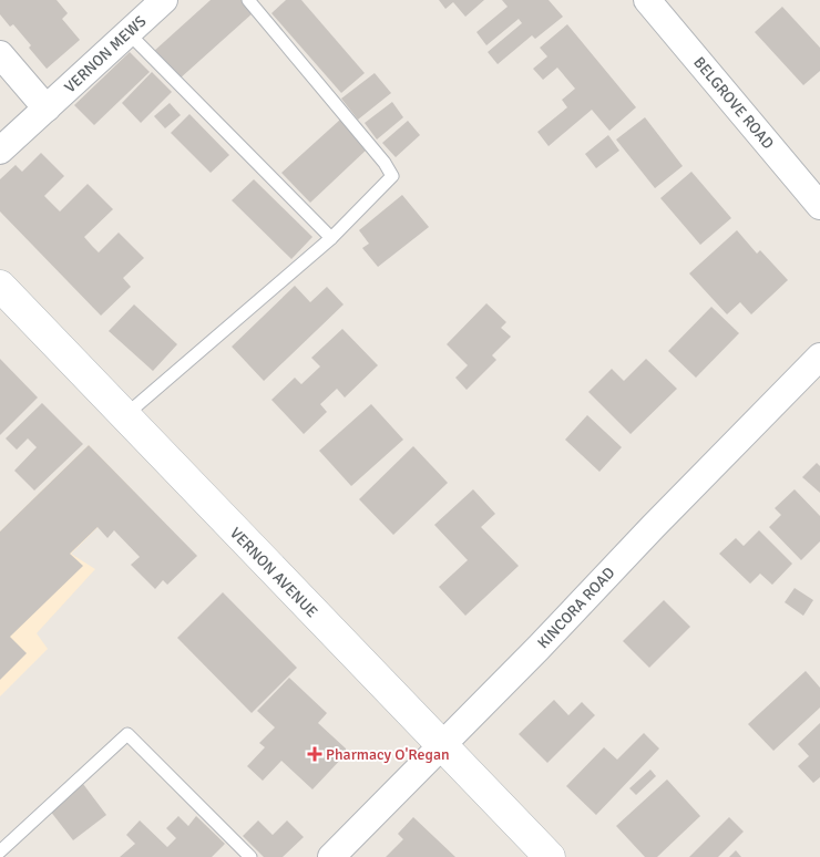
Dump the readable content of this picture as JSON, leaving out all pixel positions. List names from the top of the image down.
{
  "streets": {
    "main road": ["VERNON AVENUE"],
    "street": ["VERNON MEWS", "BELGROVE ROAD", "KINCORA ROAD"]
  },
  "crossings": [
    ["VERNON AVENUE", "KINCORA ROAD"]
  ],
  "places": {
    "health": ["Pharmacy O'Regan"]
  }
}
